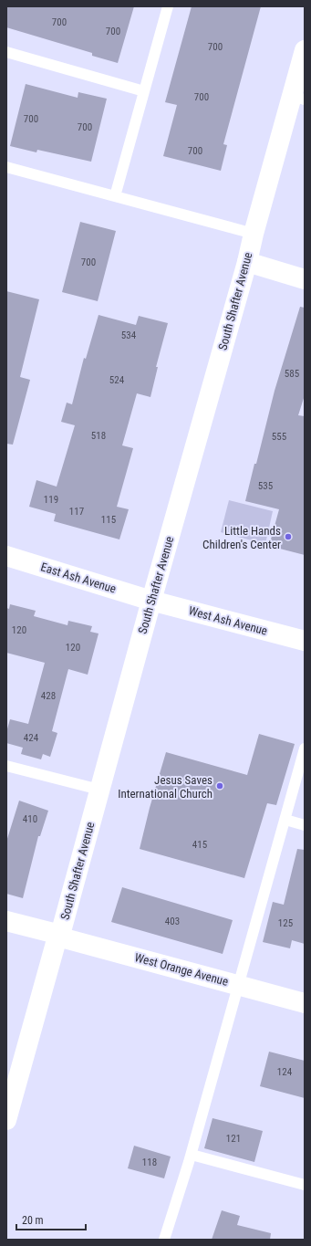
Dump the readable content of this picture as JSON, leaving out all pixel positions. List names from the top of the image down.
{
  "streets": {
    "main road": [
      "South Shafter Avenue",
      "East Ash Avenue",
      "West Ash Avenue",
      "West Orange Avenue"
    ]
  },
  "crossings": [
    ["South Shafter Avenue", "East Ash Avenue"],
    ["South Shafter Avenue", "West Ash Avenue"],
    ["South Shafter Avenue", "West Orange Avenue"],
    ["East Ash Avenue", "West Ash Avenue"]
  ],
  "places": ["Little Hands Children's Center", "Jesus Saves International Church"],
  "house_numbers": [
    "700",
    "700",
    "700",
    "700",
    "700",
    "700",
    "700",
    "700",
    "534",
    "585",
    "524",
    "518",
    "555",
    "535",
    "119",
    "117",
    "115",
    "120",
    "120",
    "428",
    "424",
    "410",
    "415",
    "403",
    "125",
    "124",
    "121",
    "118"
  ],
  "scale_bar": "20 m"
}
